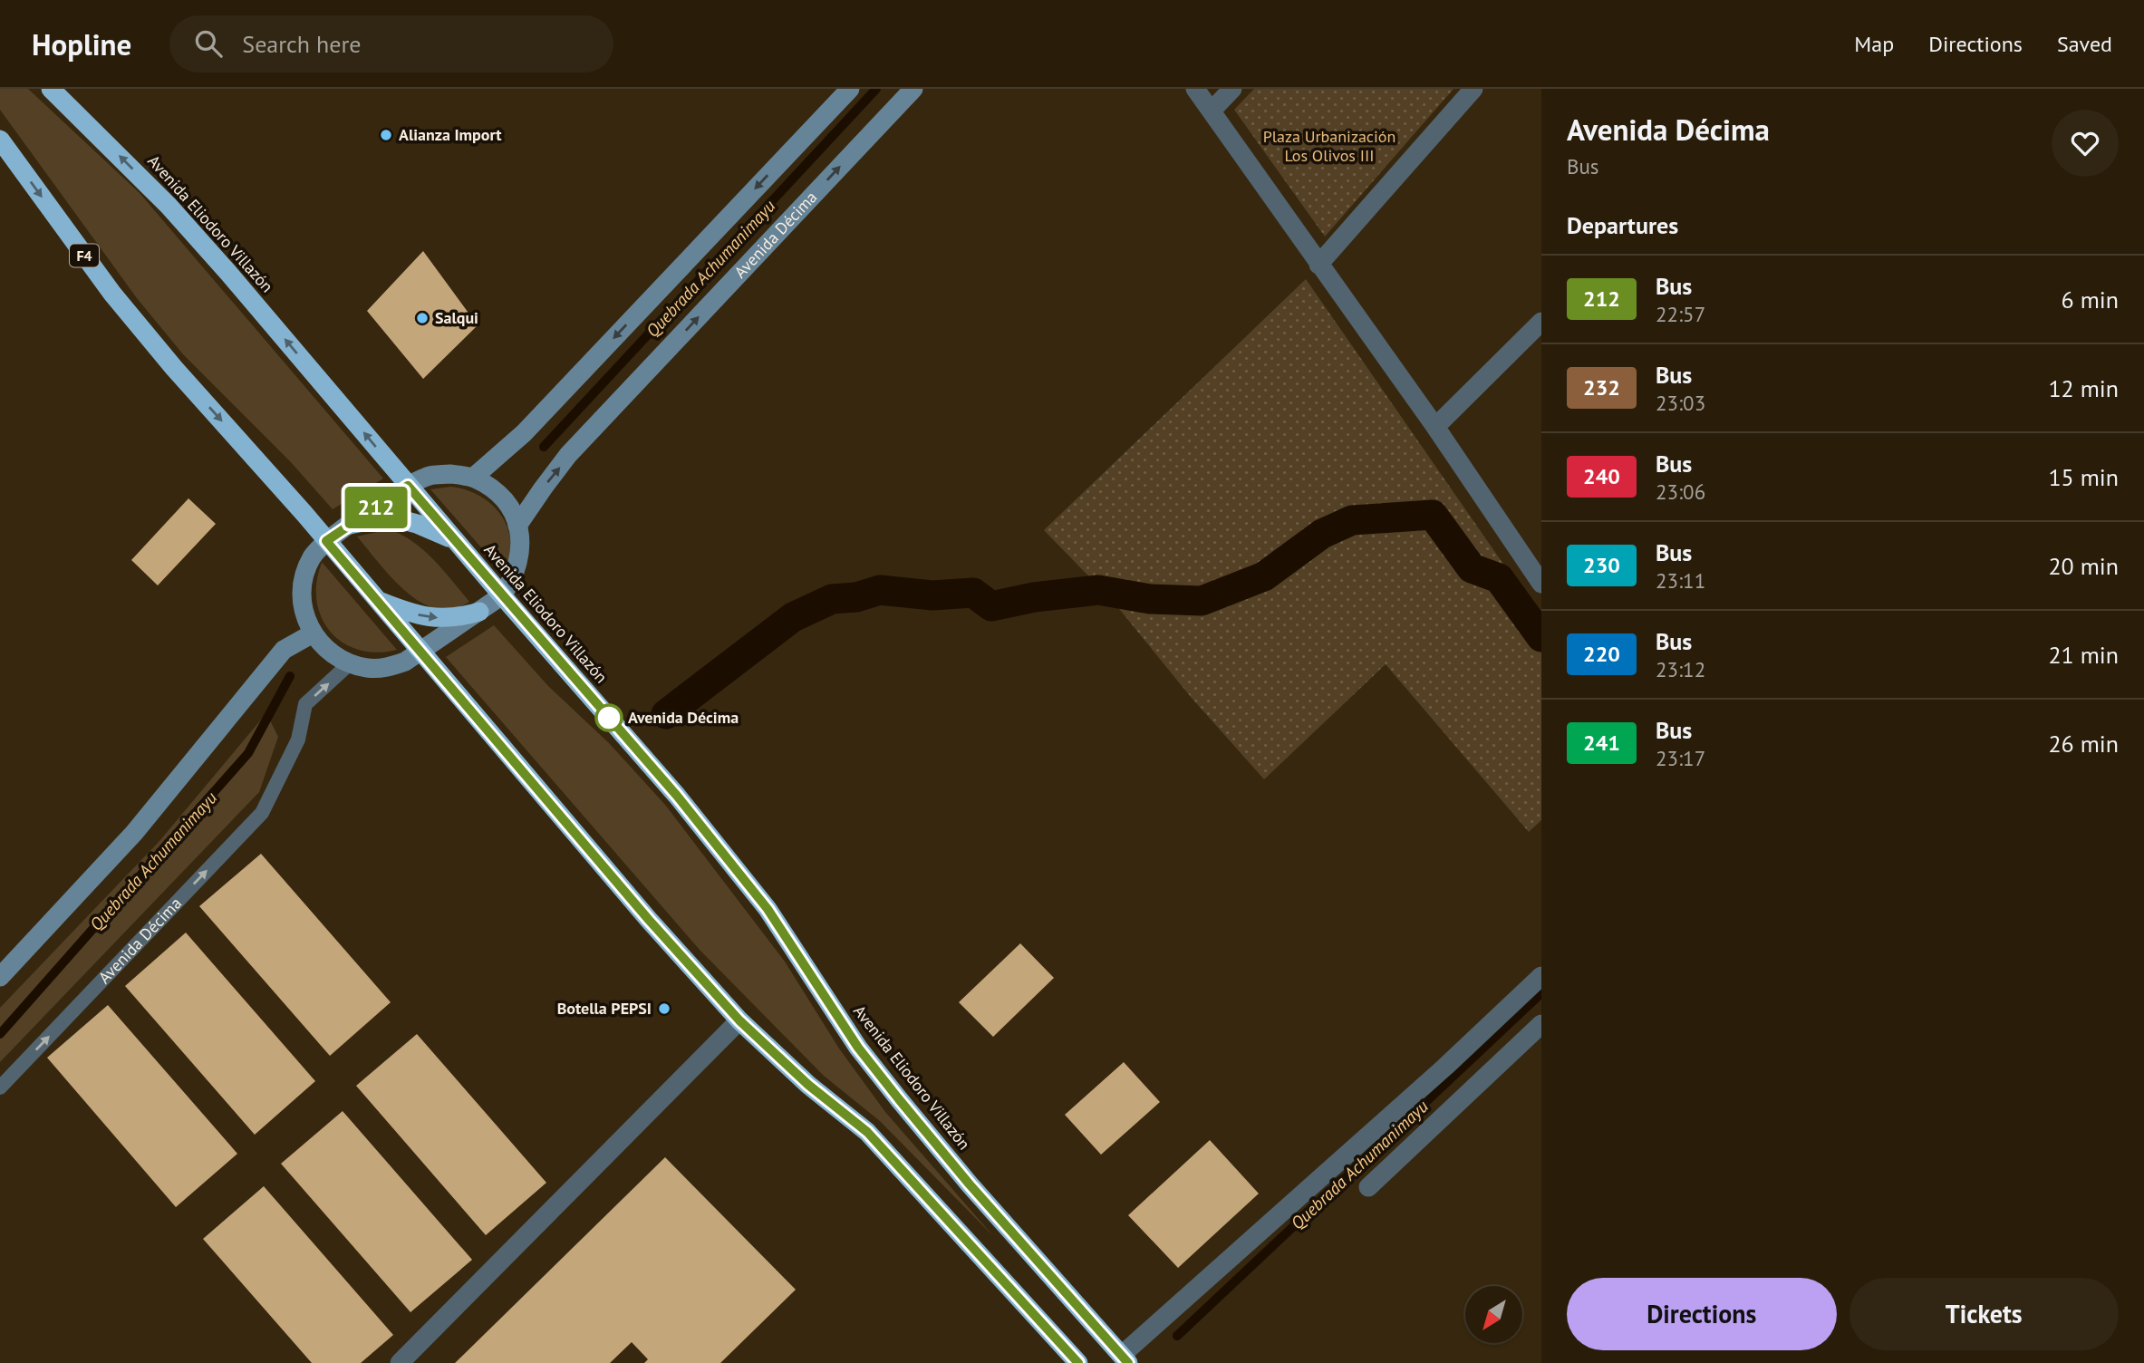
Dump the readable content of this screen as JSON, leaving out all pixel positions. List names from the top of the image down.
{
  "streets": {
    "highway": ["Avenida Eliodoro Villazón", "F4"],
    "main road": ["Avenida Décima"]
  },
  "water": ["Quebrada Achumanimayu"],
  "parks": ["Plaza Urbanización Los Olivos III"],
  "places": [
    "Alianza Import",
    "Salqui",
    "Avenida Décima",
    "Botella PEPSI"
  ],
  "lines": ["bus line 212"],
  "north": "bottom left",
  "page": {
    "header": "Hopline",
    "search": "Search here",
    "nav": ["Map", "Directions", "Saved"],
    "on_map": "212",
    "heading": [
      ["Avenida Décima", "Bus"],
      "Departures"
    ],
    "list": [
      {
        "mark": "212",
        "name": "Bus",
        "note": "22:57",
        "value": "6 min"
      },
      {
        "mark": "232",
        "name": "Bus",
        "note": "23:03",
        "value": "12 min"
      },
      {
        "mark": "240",
        "name": "Bus",
        "note": "23:06",
        "value": "15 min"
      },
      {
        "mark": "230",
        "name": "Bus",
        "note": "23:11",
        "value": "20 min"
      },
      {
        "mark": "220",
        "name": "Bus",
        "note": "23:12",
        "value": "21 min"
      },
      {
        "mark": "241",
        "name": "Bus",
        "note": "23:17",
        "value": "26 min"
      }
    ],
    "buttons": ["Directions", "Tickets"]
  }
}
